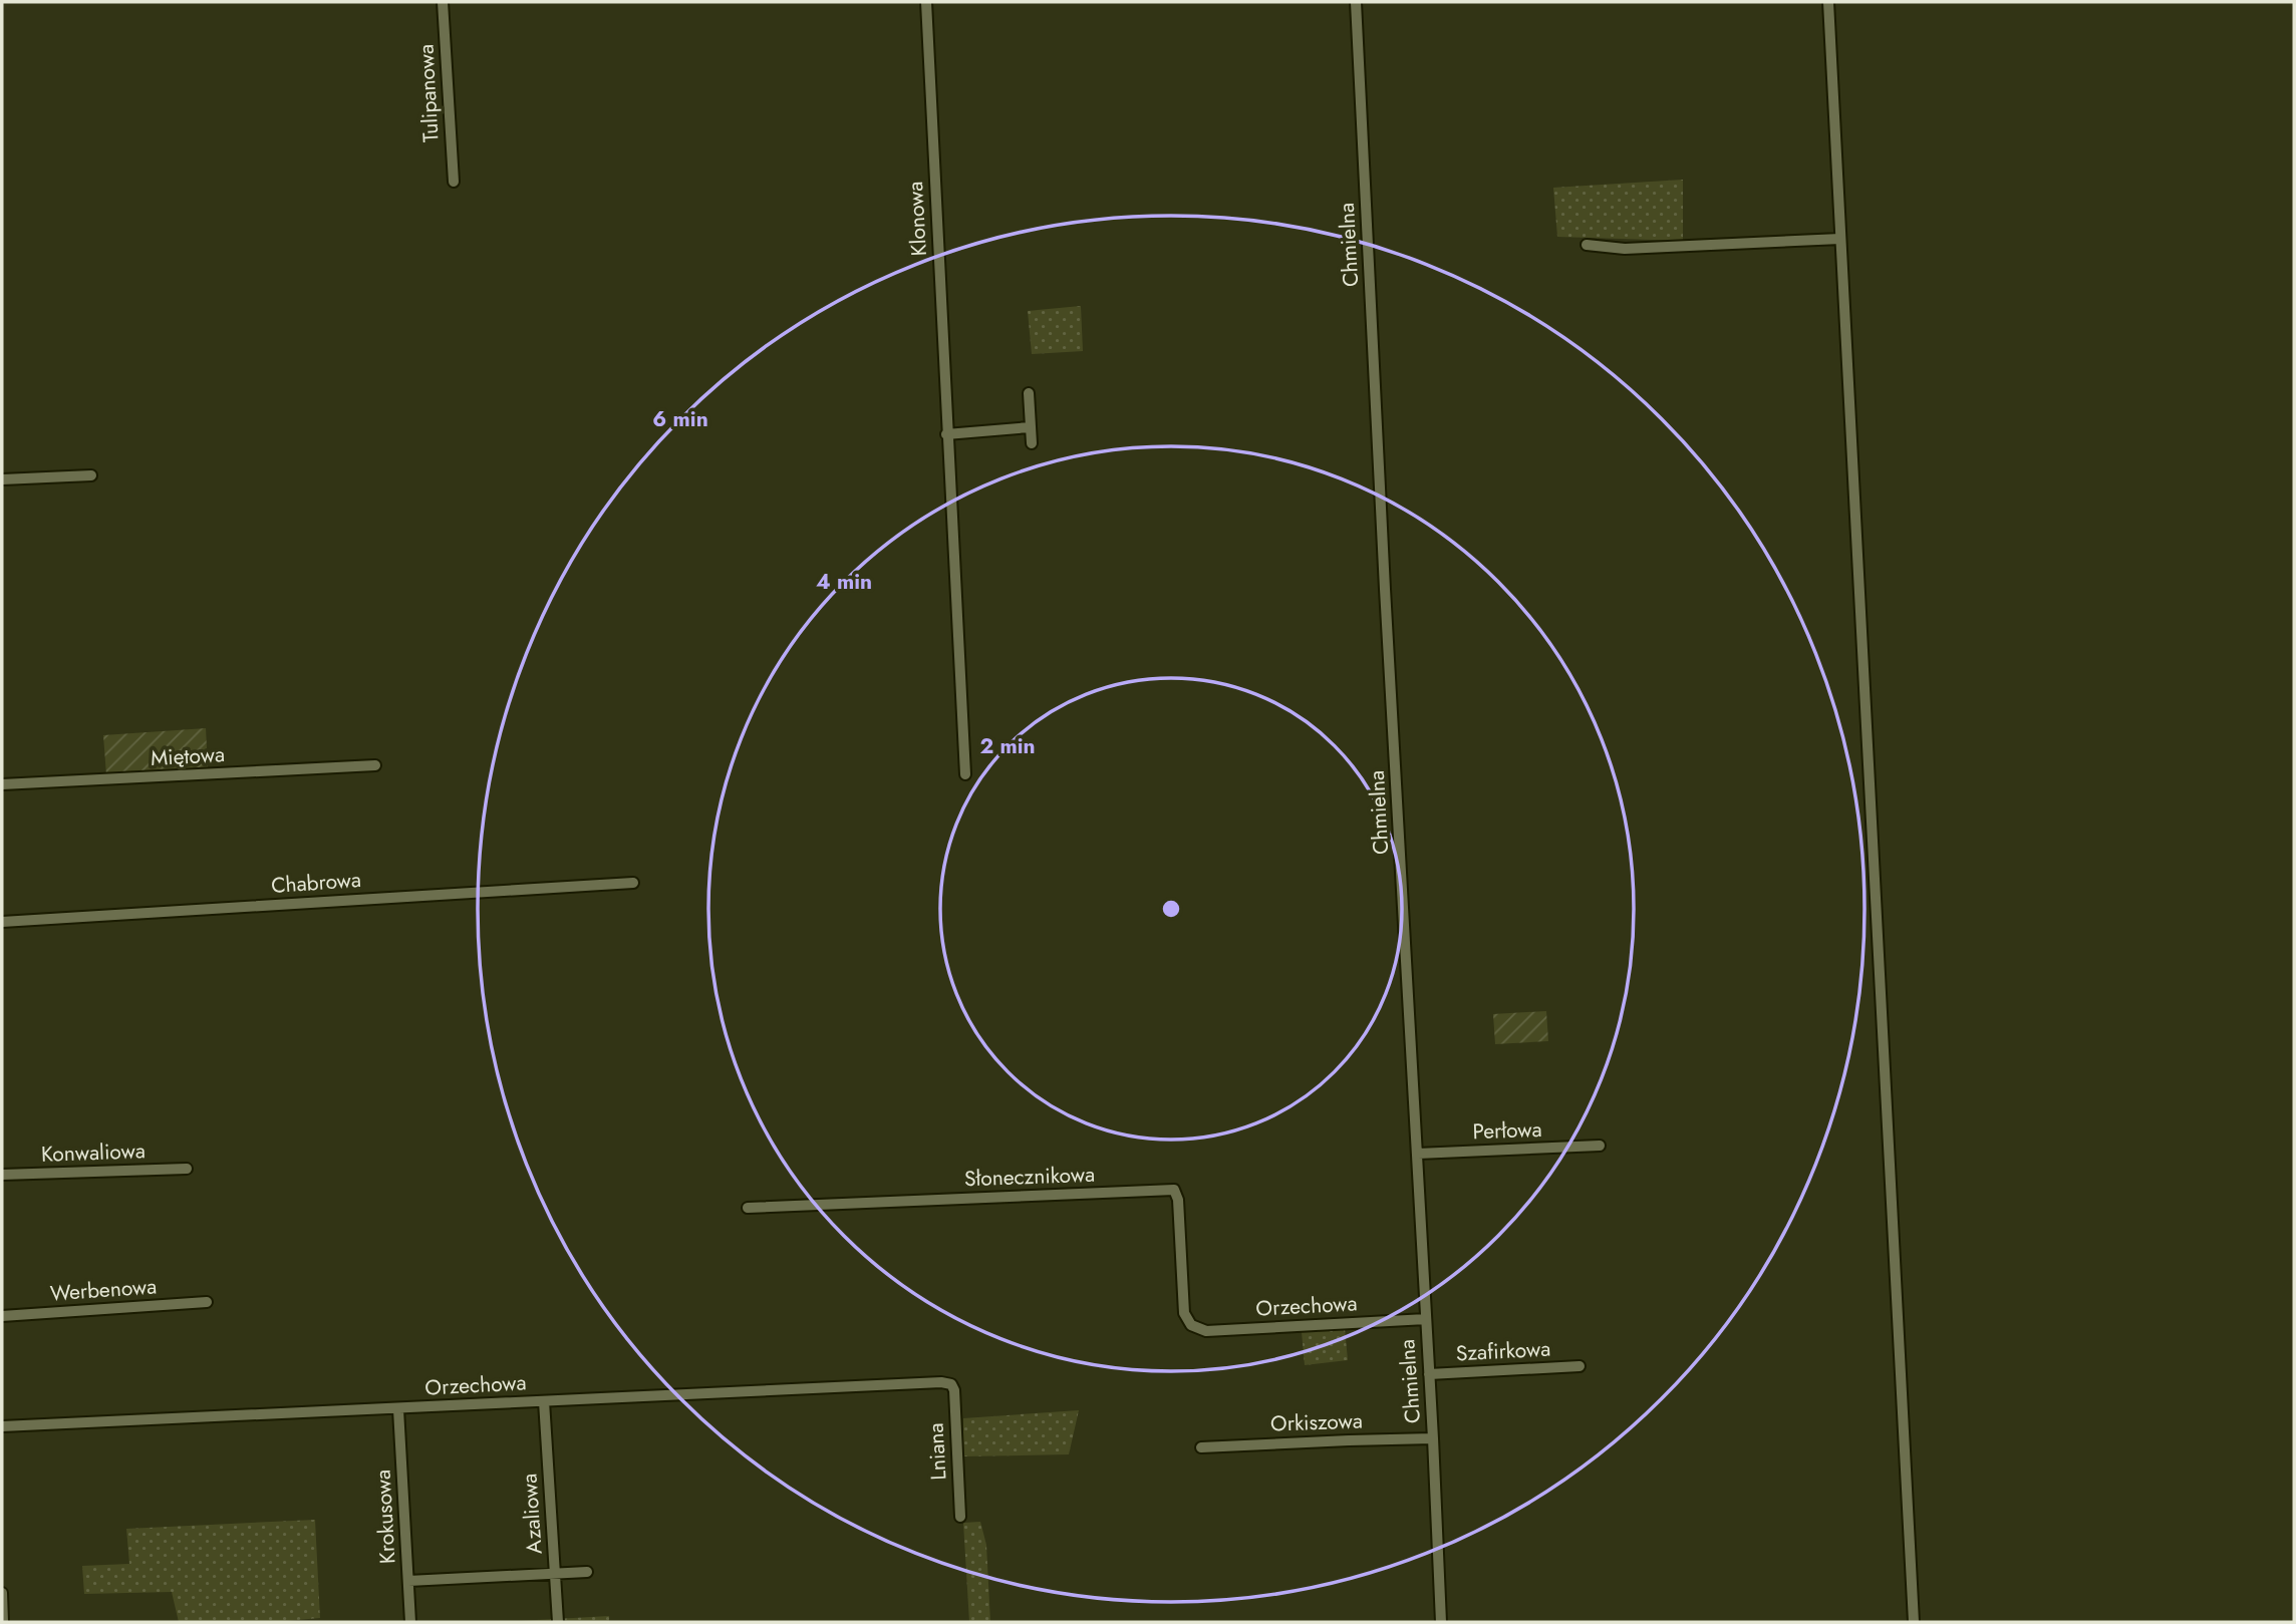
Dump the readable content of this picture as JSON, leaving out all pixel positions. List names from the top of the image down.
{
  "streets": {
    "street": [
      "Tulipanowa",
      "Klonowa",
      "Chmielna",
      "Miętowa",
      "Chabrowa",
      "Perłowa",
      "Konwaliowa",
      "Słonecznikowa",
      "Werbenowa",
      "Orzechowa",
      "Szafirkowa",
      "Orkiszowa",
      "Lniana",
      "Azaliowa",
      "Krokusowa"
    ]
  },
  "crossings": [
    ["Chmielna", "Perłowa"],
    ["Chmielna", "Orzechowa"],
    ["Chmielna", "Szafirkowa"],
    ["Chmielna", "Orkiszowa"],
    ["Słonecznikowa", "Orzechowa"],
    ["Orzechowa", "Lniana"],
    ["Orzechowa", "Azaliowa"],
    ["Orzechowa", "Krokusowa"]
  ],
  "rings": ["6 min", "4 min", "2 min"]
}
